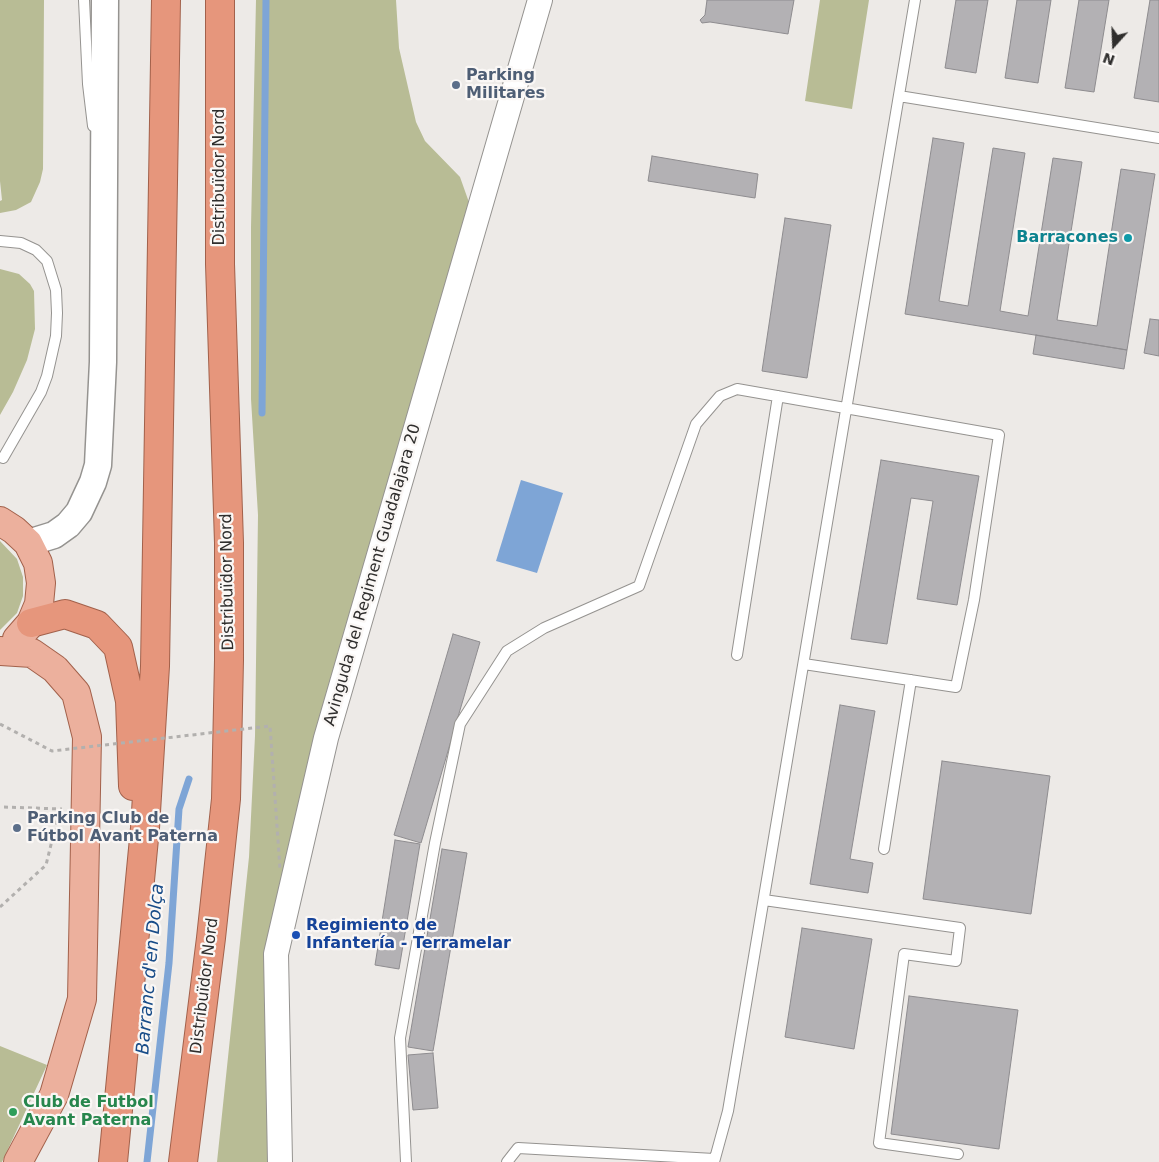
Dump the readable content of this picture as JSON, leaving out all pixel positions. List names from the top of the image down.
{
  "streets": {
    "highway": ["Distribuïdor Nord"],
    "street": ["Avinguda del Regiment Guadalajara 20"]
  },
  "water": ["Barranc d'en Dolça"],
  "places": [
    "Parking Militares",
    "Barracones",
    "Parking Club de Fútbol Avant Paterna",
    "Regimiento de Infantería - Terramelar",
    "Club de Futbol Avant Paterna"
  ],
  "north": "bottom"
}
